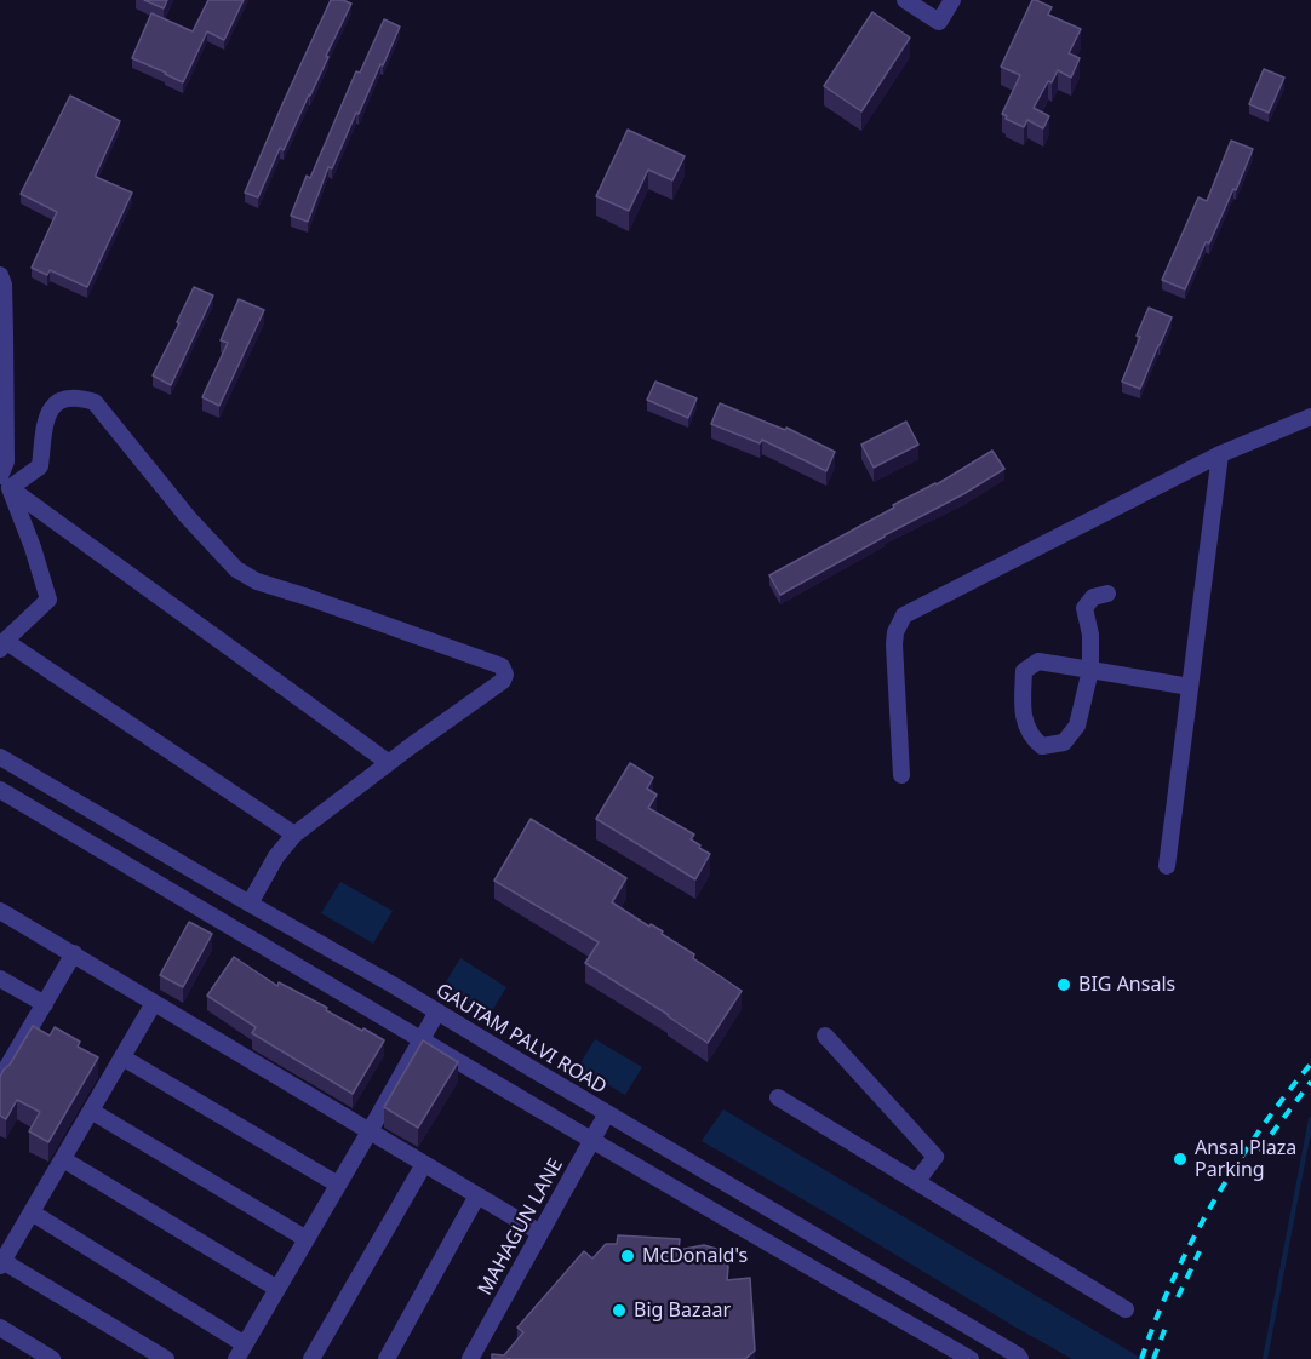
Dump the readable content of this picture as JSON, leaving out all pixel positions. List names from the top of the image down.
{
  "streets": {
    "street": ["GAUTAM PALVI ROAD", "MAHAGUN LANE"]
  },
  "crossings": [
    ["GAUTAM PALVI ROAD", "MAHAGUN LANE"]
  ],
  "places": [
    "BIG Ansals",
    "Ansal Plaza Parking",
    "McDonald's",
    "Big Bazaar"
  ]
}
